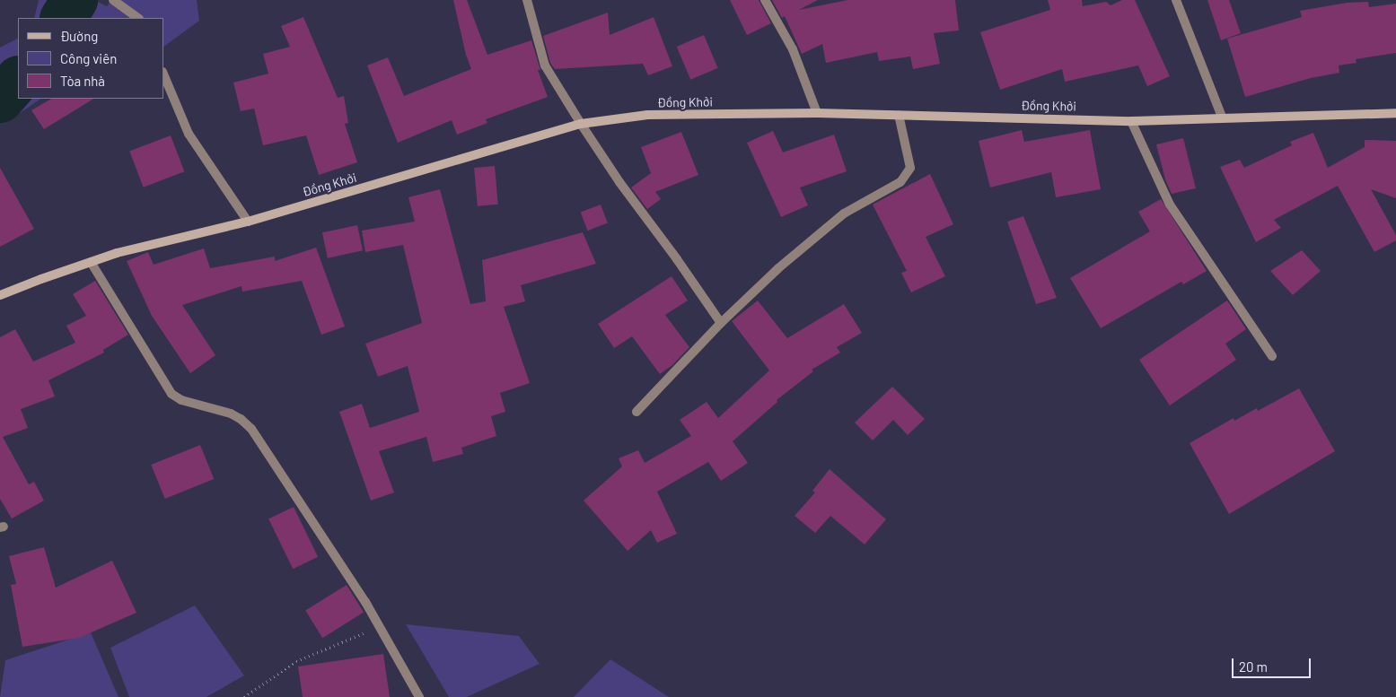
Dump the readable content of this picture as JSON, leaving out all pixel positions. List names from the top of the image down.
{
  "streets": {
    "street": ["Đồng Khởi"]
  },
  "legend": ["Đường", "Công viên", "Tòa nhà"],
  "scale_bar": "20 m"
}
